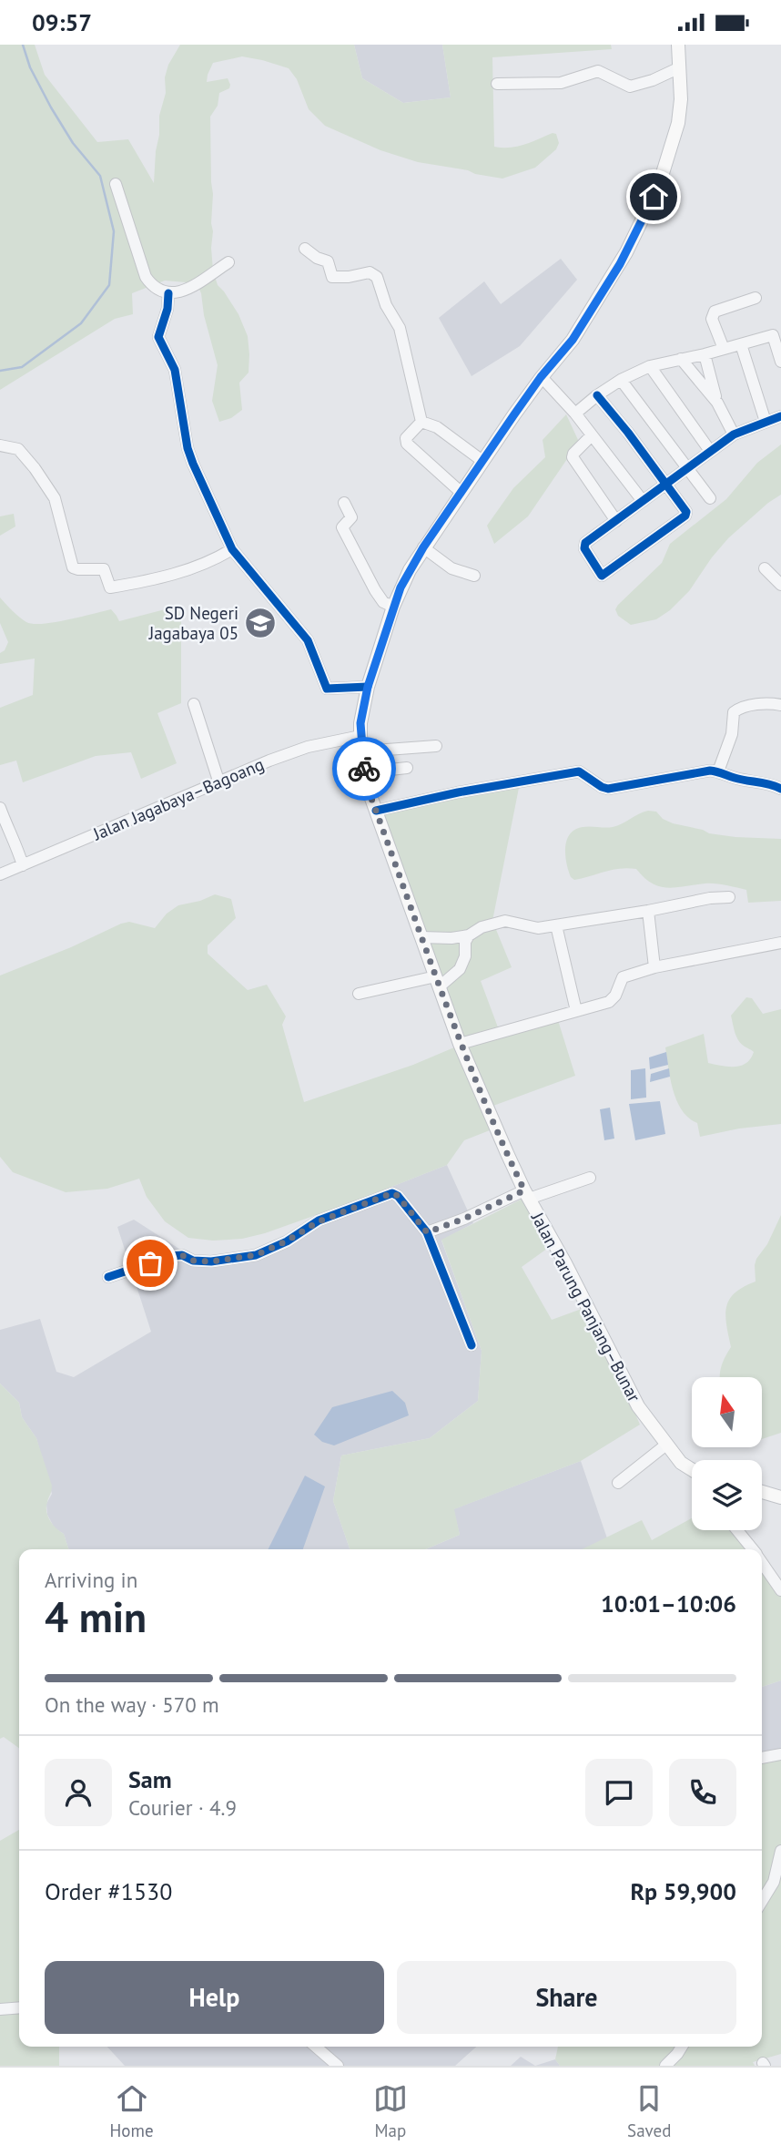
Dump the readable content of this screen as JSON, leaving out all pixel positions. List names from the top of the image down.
{
  "streets": {
    "main road": ["Jalan Parung Panjang–Bunar"],
    "street": ["Jalan Jagabaya–Bagoang"]
  },
  "crossings": [
    ["Jalan Jagabaya–Bagoang", "Jalan Parung Panjang–Bunar"]
  ],
  "places": {
    "school or university": ["SD Negeri Jagabaya 05"]
  },
  "north": "top",
  "page": {
    "status": "09:57",
    "heading": ["4 min", "Arriving in", "10:01–10:06"],
    "panel": [
      "Sam",
      "Courier · 4.9",
      "Order #1530",
      "Rp 59,900"
    ],
    "bar": "On the way · 570 m",
    "buttons": ["Help", "Share"],
    "tabs": ["Home", "Map", "Saved"]
  }
}
